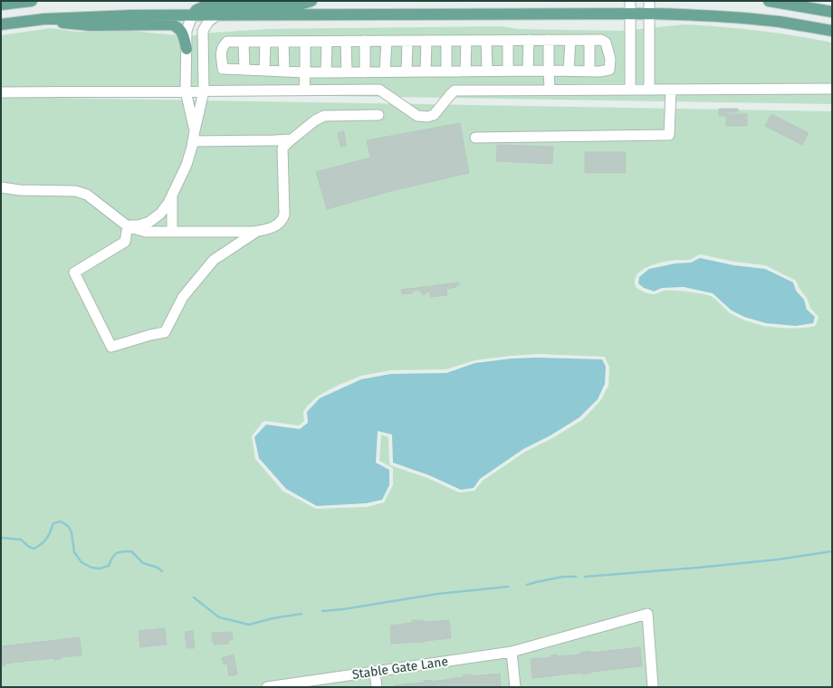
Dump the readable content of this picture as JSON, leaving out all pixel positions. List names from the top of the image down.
{
  "streets": {
    "lane": ["Stable Gate Lane"]
  }
}
